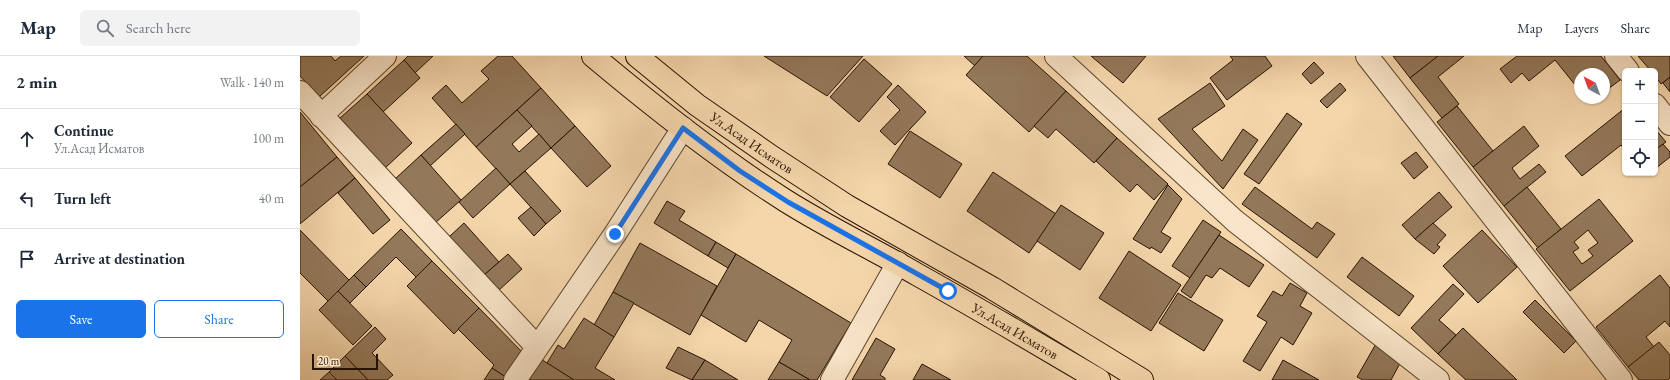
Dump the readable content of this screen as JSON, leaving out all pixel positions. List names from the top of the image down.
{
  "streets": {
    "main road": ["Ул.Асад Исматов"]
  },
  "scale_bar": "20 m",
  "north": "top left",
  "page": {
    "header": "Map",
    "search": "Search here",
    "nav": ["Map", "Layers", "Share"],
    "heading": ["2 min", "Walk · 140 m"],
    "map_buttons": ["+", "−"],
    "list": [
      ["Continue", "Ул.Асад Исматов", "100 m"],
      ["Turn left", "40 m"],
      "Arrive at destination"
    ],
    "buttons": ["Save", "Share"],
    "scale": "20 m"
  }
}
